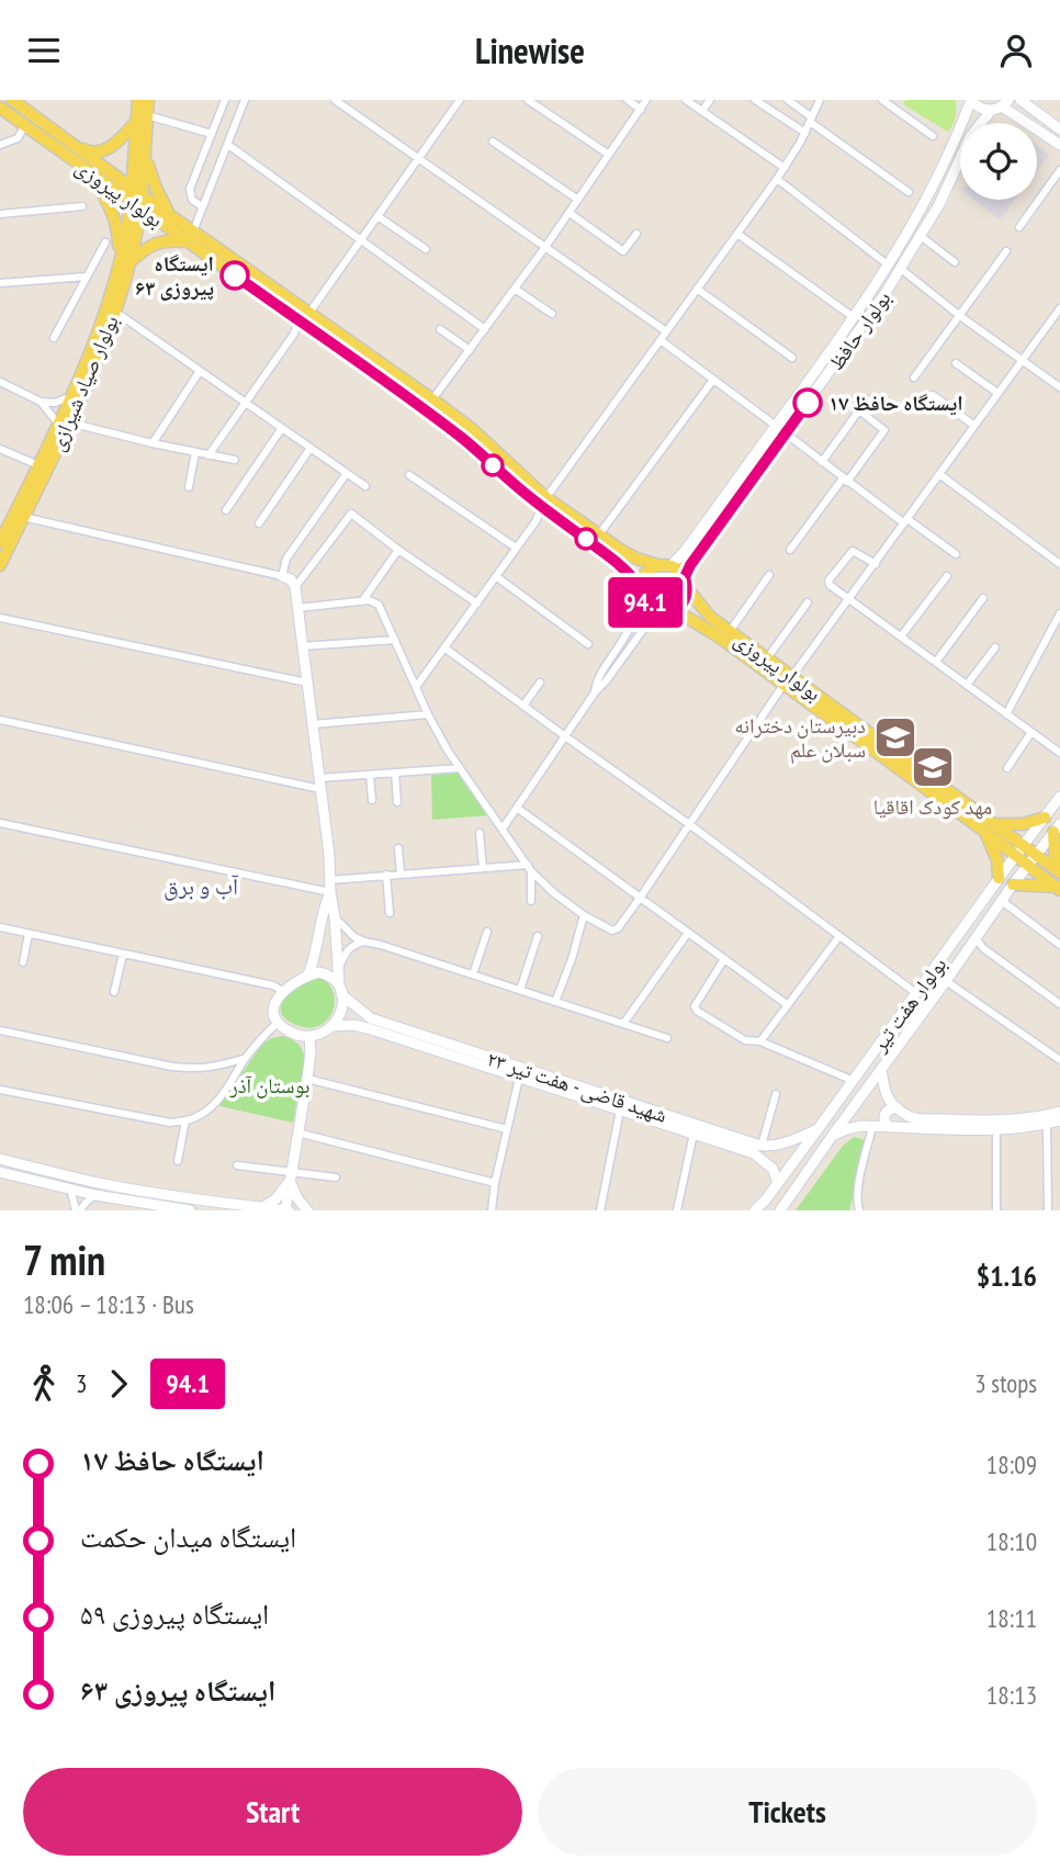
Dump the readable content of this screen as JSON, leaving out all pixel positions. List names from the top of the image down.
{
  "streets": {
    "main road": ["بولوار پیروزی", "بولوار صیاد شیرازی"],
    "street": ["بولوار حافظ", "بولوار هفت تیر", "شهید قاضی - هفت تیر ۲۳"]
  },
  "crossings": [
    ["بولوار پیروزی", "بولوار حافظ"],
    ["بولوار پیروزی", "بولوار صیاد شیرازی"],
    ["بولوار پیروزی", "بولوار هفت تیر"]
  ],
  "districts": ["آب و برق"],
  "parks": ["بوستان آذر"],
  "places": {
    "other": ["ایستگاه پیروزی ۶۳", "ایستگاه حافظ ۱۷"],
    "school or university": ["دبیرستان دخترانه سبلان علم", "مهد کودک اقاقیا"]
  },
  "lines": ["bus line 94.1"],
  "page": {
    "header": "Linewise",
    "on_map": "94.1",
    "heading": ["7 min", "18:06 – 18:13 · Bus", "$1.16"],
    "legs": ["3", "94.1", "3 stops"],
    "list": [
      {
        "name": "ایستگاه حافظ ۱۷",
        "value": "18:09"
      },
      {
        "name": "ایستگاه میدان حکمت",
        "value": "18:10"
      },
      {
        "name": "ایستگاه پیروزی ۵۹",
        "value": "18:11"
      },
      {
        "name": "ایستگاه پیروزی ۶۳",
        "value": "18:13"
      }
    ],
    "buttons": ["Start", "Tickets"]
  }
}
